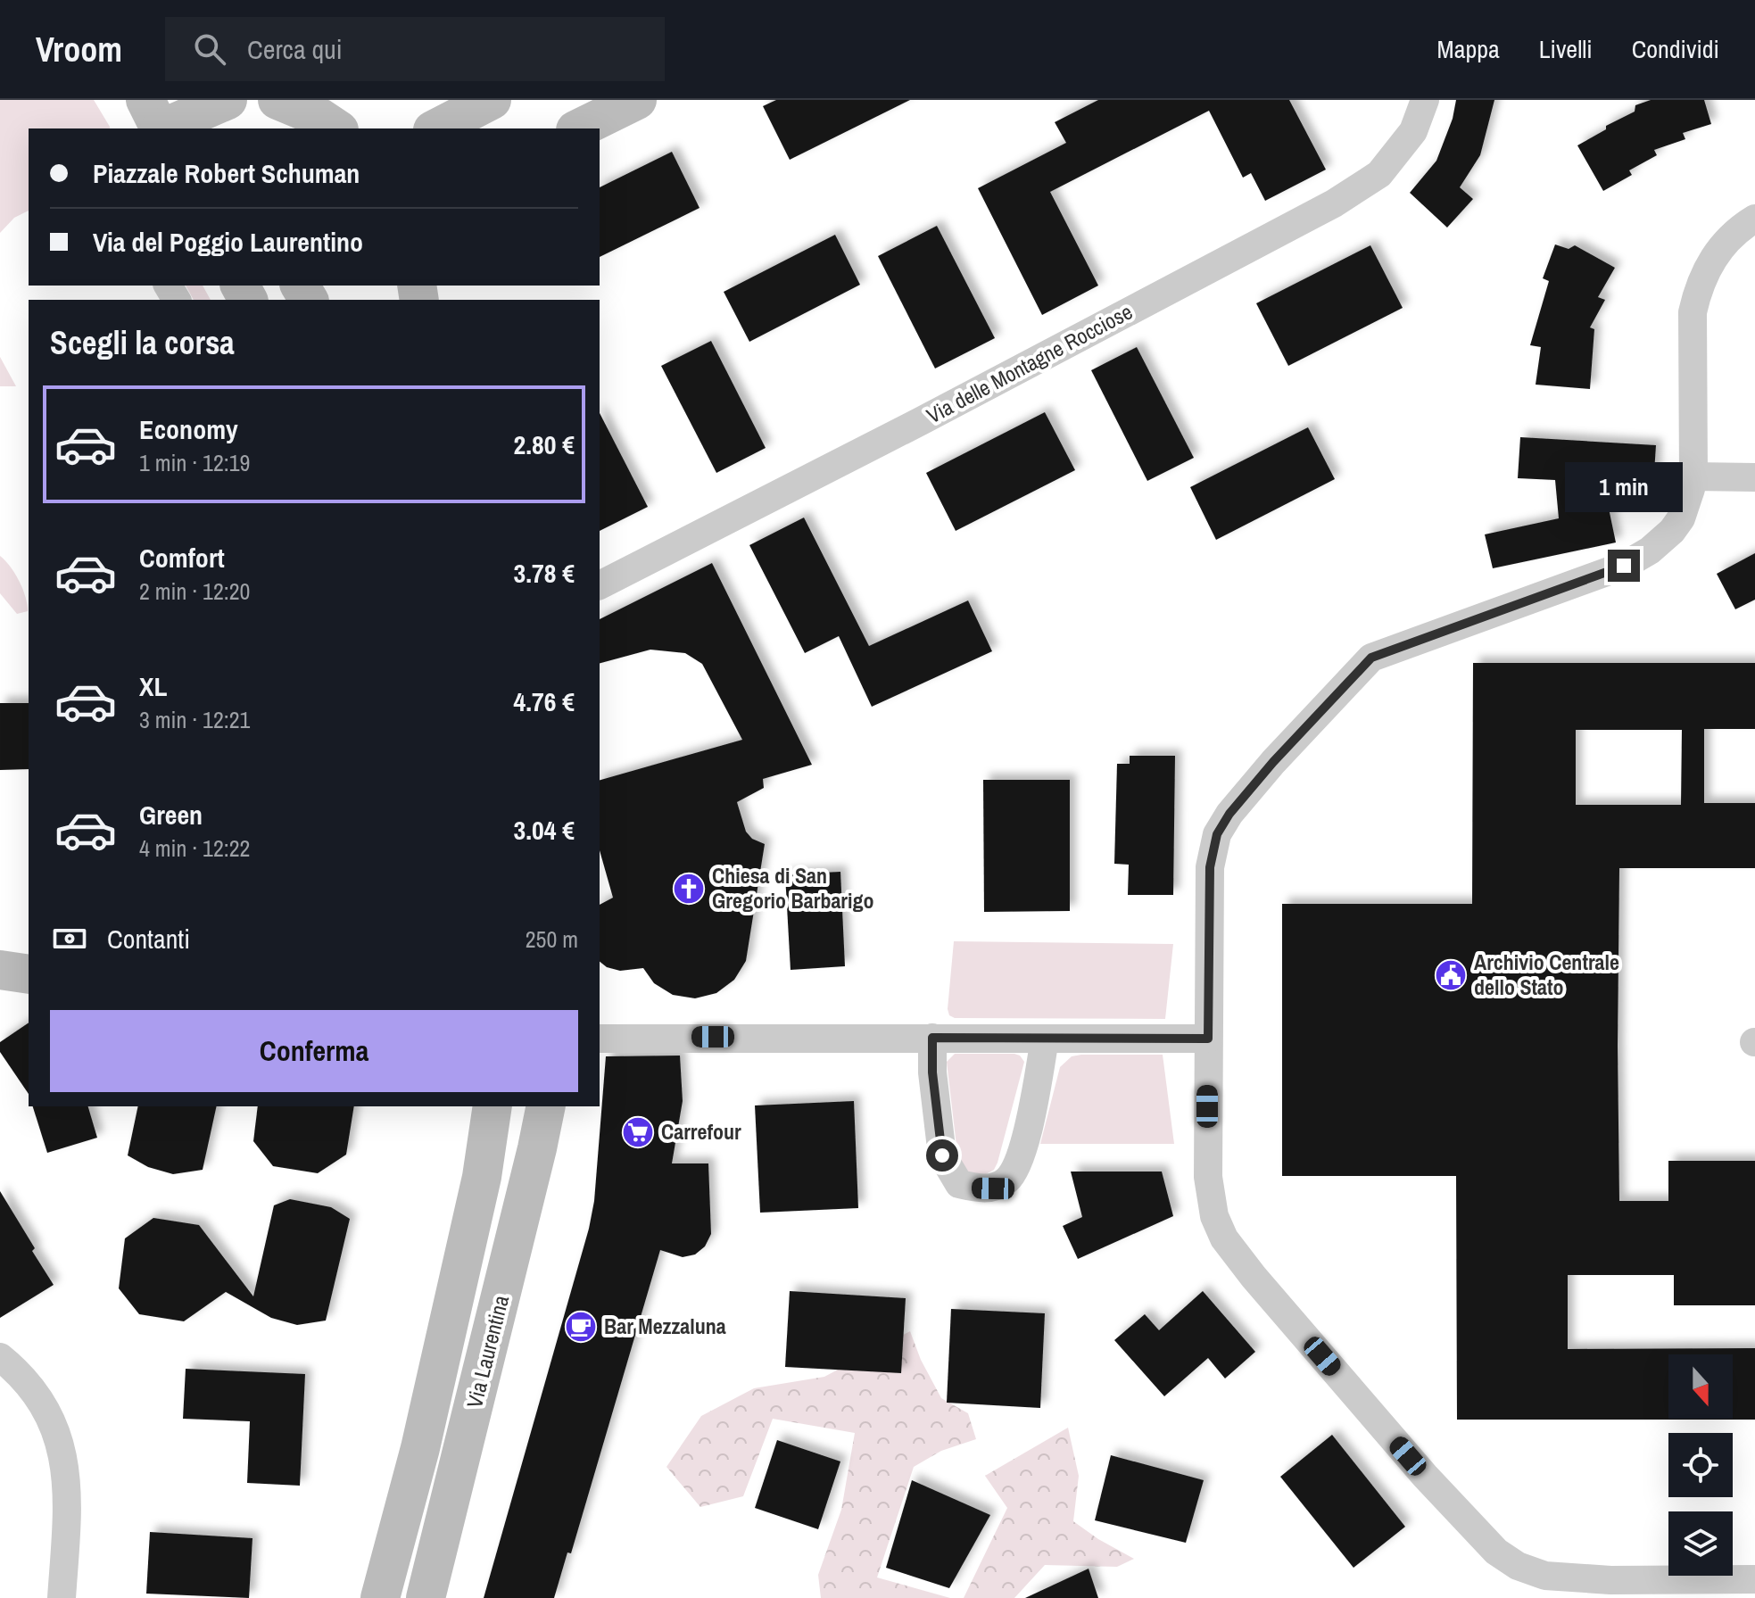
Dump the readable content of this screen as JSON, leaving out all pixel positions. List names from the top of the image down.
{
  "streets": {
    "main road": ["Via Laurentina"],
    "street": ["Via delle Montagne Rocciose"]
  },
  "places": {
    "church": ["Chiesa di San Gregorio Barbarigo"],
    "public building": ["Archivio Centrale dello Stato"],
    "supermarket": ["Carrefour"],
    "cafe": ["Bar Mezzaluna"]
  },
  "north": "bottom",
  "page": {
    "header": "Vroom",
    "search": "Cerca qui",
    "nav": ["Mappa", "Livelli", "Condividi"],
    "banner": ["Piazzale Robert Schuman", "Via del Poggio Laurentino"],
    "heading": "Scegli la corsa",
    "list": [
      {
        "name": "Economy",
        "note": "1 min · 12:19",
        "value": "2.80 €"
      },
      {
        "name": "Comfort",
        "note": "2 min · 12:20",
        "value": "3.78 €"
      },
      {
        "name": "XL",
        "note": "3 min · 12:21",
        "value": "4.76 €"
      },
      {
        "name": "Green",
        "note": "4 min · 12:22",
        "value": "3.04 €"
      }
    ],
    "bubble": "1 min",
    "pay": ["Contanti", "250 m"],
    "buttons": "Conferma"
  }
}
